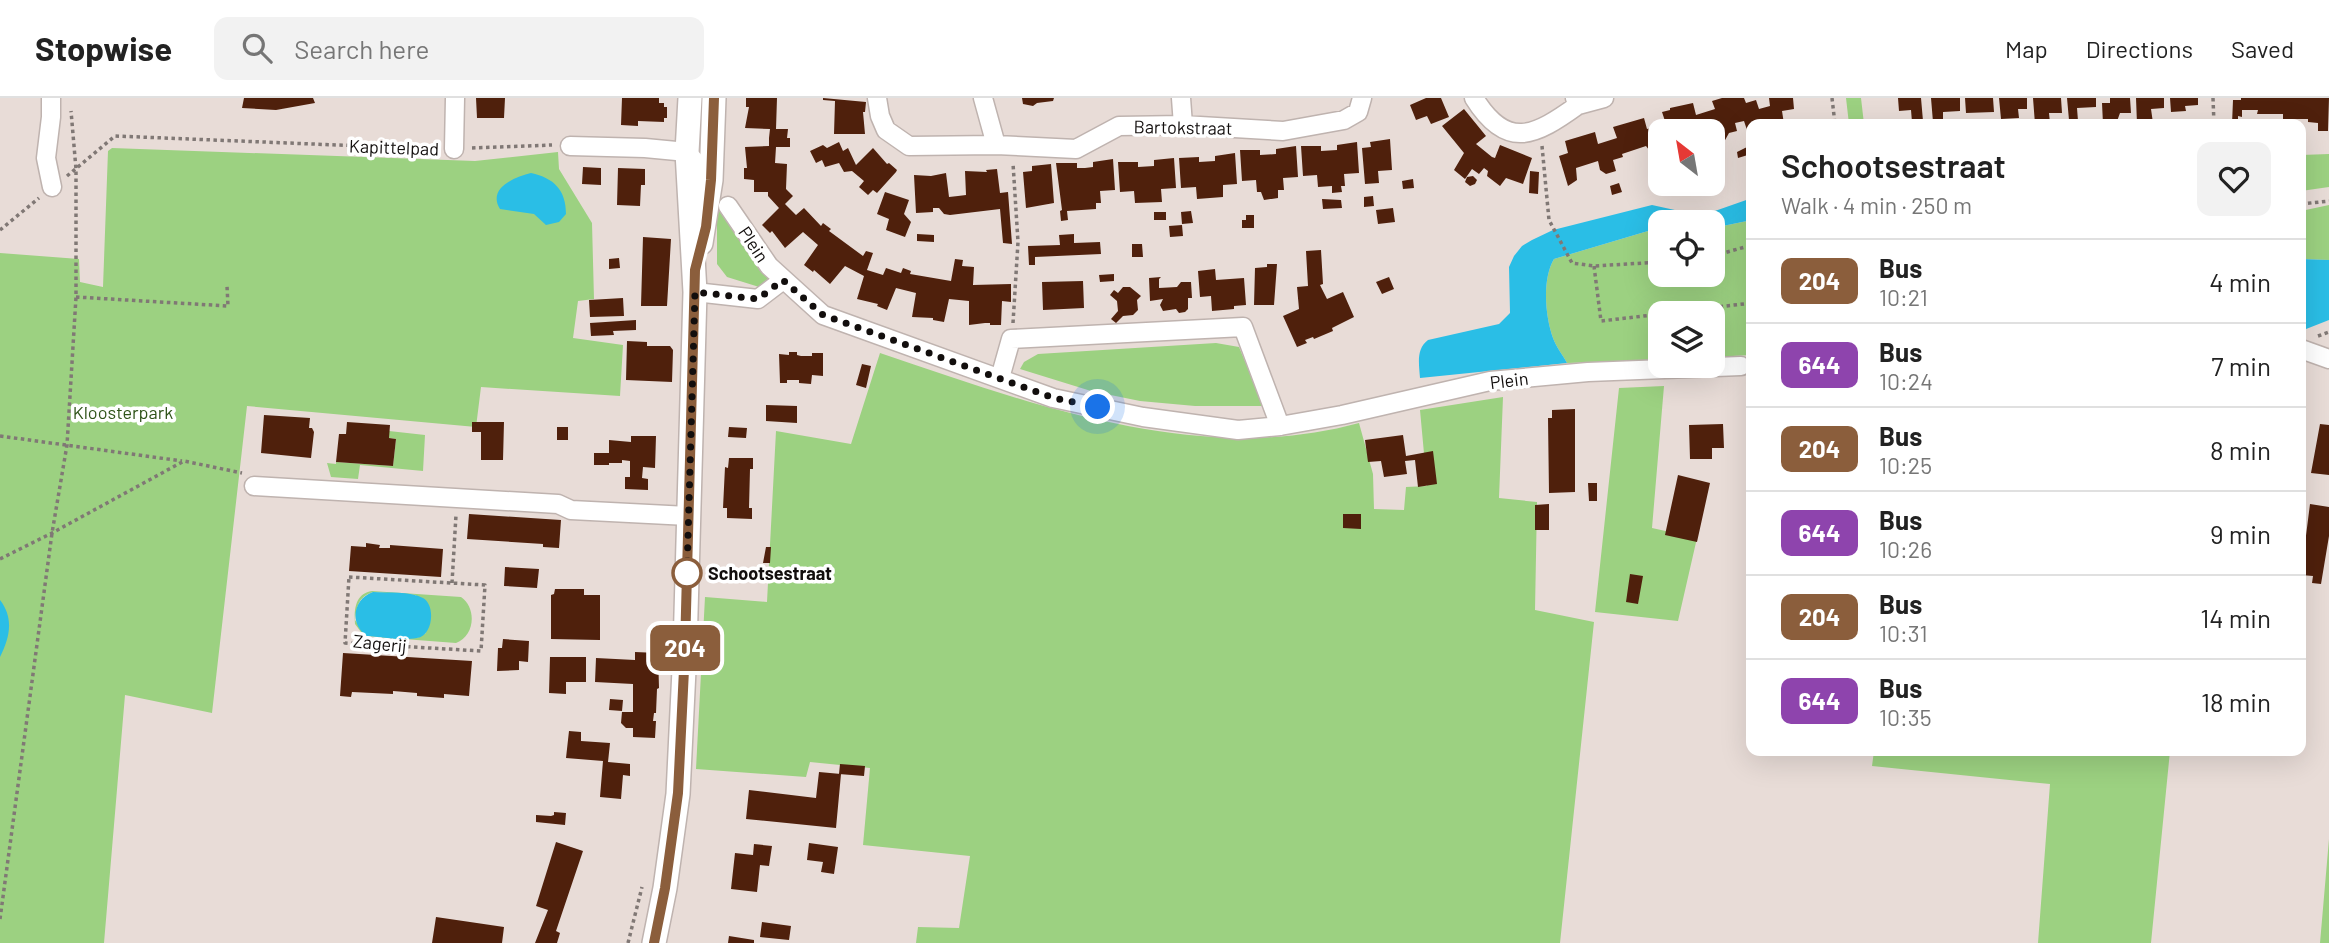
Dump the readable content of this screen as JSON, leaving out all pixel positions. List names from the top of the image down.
{
  "streets": {
    "street": ["Bartokstraat", "Plein"],
    "path": ["Kapittelpad", "Zagerij"]
  },
  "parks": ["Kloosterpark"],
  "places": ["Schootsestraat"],
  "lines": ["bus line 204"],
  "north": "top left",
  "page": {
    "header": "Stopwise",
    "search": "Search here",
    "nav": ["Map", "Directions", "Saved"],
    "on_map": "204",
    "heading": ["Schootsestraat", "Walk · 4 min · 250 m"],
    "list": [
      {
        "mark": "204",
        "name": "Bus",
        "note": "10:21",
        "value": "4 min"
      },
      {
        "mark": "644",
        "name": "Bus",
        "note": "10:24",
        "value": "7 min"
      },
      {
        "mark": "204",
        "name": "Bus",
        "note": "10:25",
        "value": "8 min"
      },
      {
        "mark": "644",
        "name": "Bus",
        "note": "10:26",
        "value": "9 min"
      },
      {
        "mark": "204",
        "name": "Bus",
        "note": "10:31",
        "value": "14 min"
      },
      {
        "mark": "644",
        "name": "Bus",
        "note": "10:35",
        "value": "18 min"
      }
    ]
  }
}
